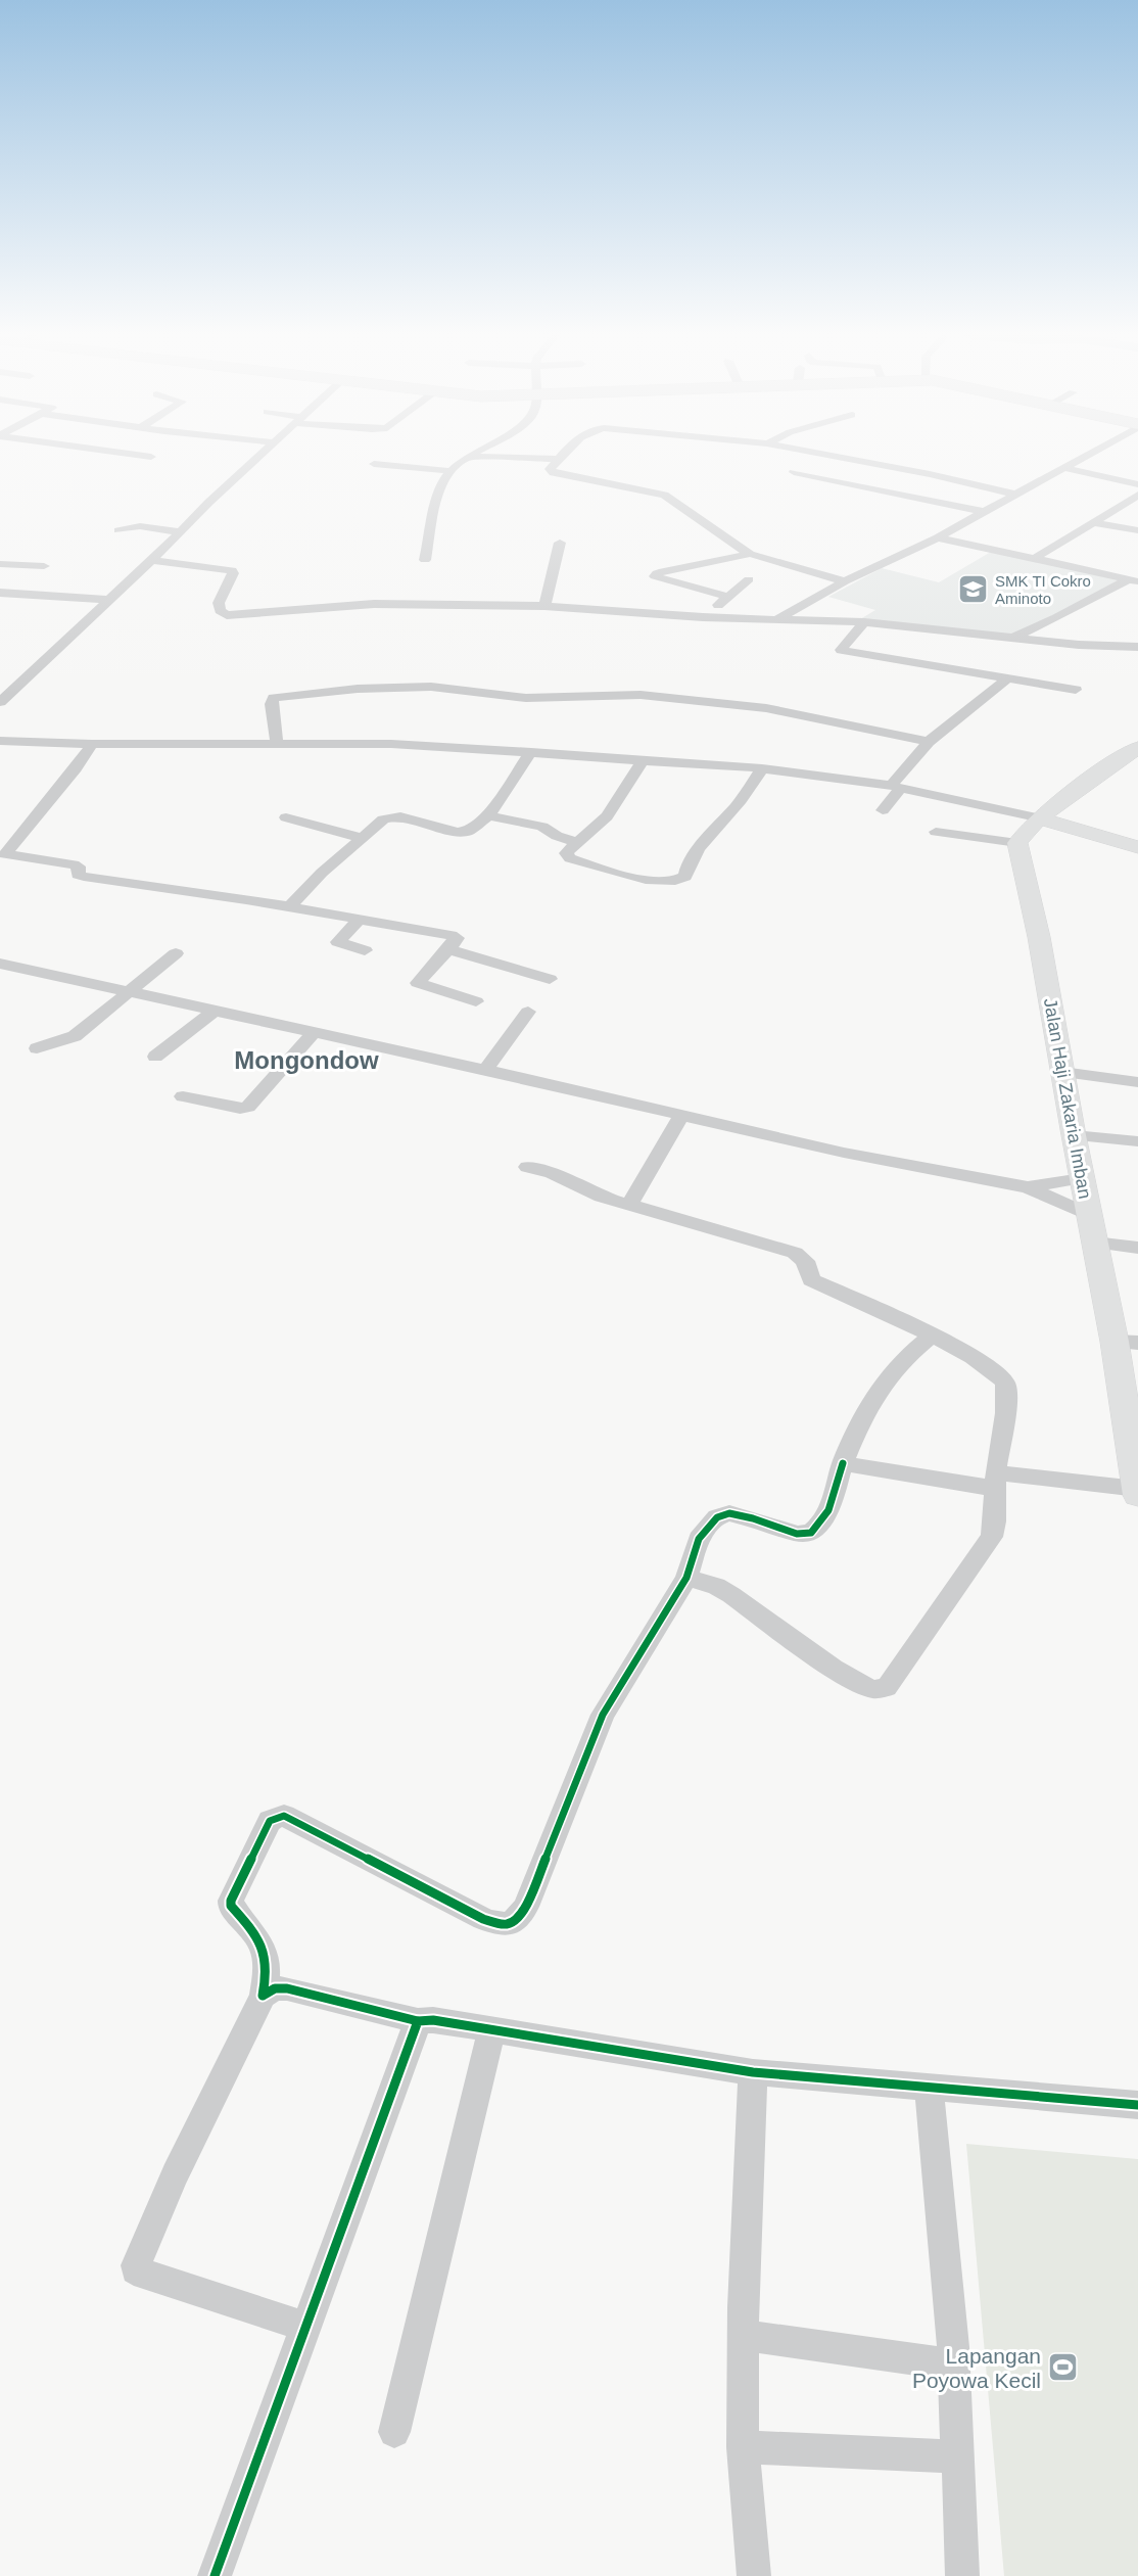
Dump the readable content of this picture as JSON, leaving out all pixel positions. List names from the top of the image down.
{
  "streets": {
    "main road": ["Jalan Haji Zakaria Imban"]
  },
  "districts": ["Mongondow"],
  "places": {
    "school or university": ["SMK TI Cokro Aminoto"],
    "sports": ["Lapangan Poyowa Kecil"]
  }
}
